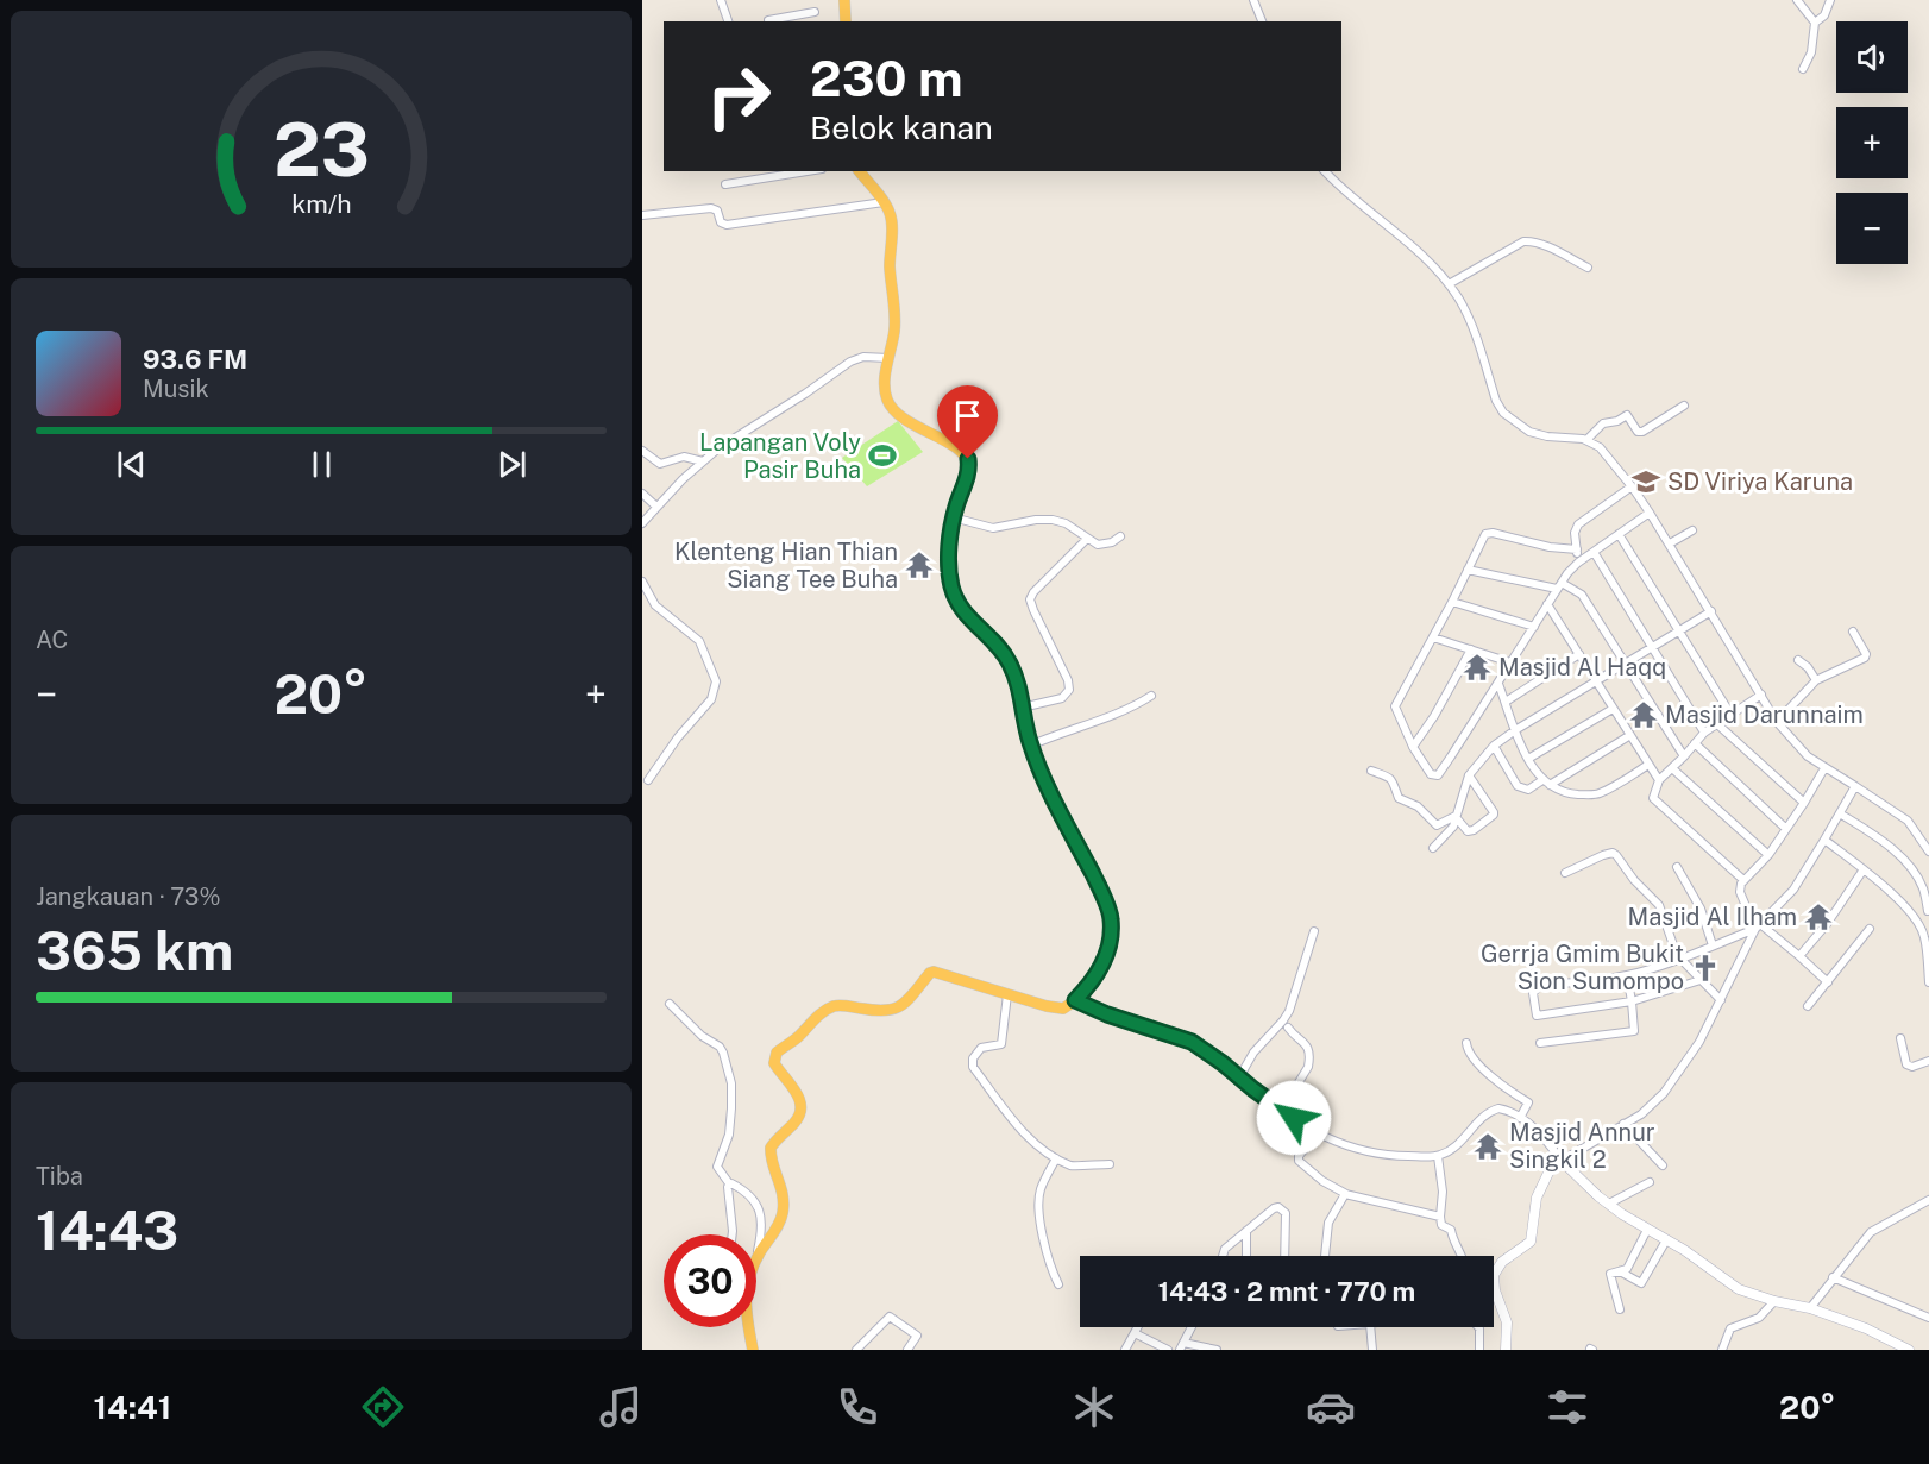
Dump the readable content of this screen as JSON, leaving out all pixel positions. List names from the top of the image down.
{
  "places": {
    "sports": ["Lapangan Voly Pasir Buha"],
    "school or university": ["SD Viriya Karuna"],
    "temple": [
      "Klenteng Hian Thian Siang Tee Buha",
      "Masjid Al Haqq",
      "Masjid Darunnaim",
      "Masjid Al Ilham",
      "Masjid Annur Singkil 2"
    ],
    "church": ["Gerrja Gmim Bukit Sion Sumompo"]
  },
  "page": {
    "map_buttons": ["+", "−"],
    "turn": ["230 m", "Belok kanan"],
    "song": ["93.6 FM", "Musik"],
    "tile": [
      "AC",
      ["Jangkauan · 73%", "365 km"],
      ["Tiba", "14:43"]
    ],
    "heat": ["−", "20°", "+"],
    "limit": "30",
    "trip": "14:43 · 2 mnt · 770 m",
    "tabs": ["14:41", "20°"],
    "gauge": ["23", "km/h"]
  }
}
